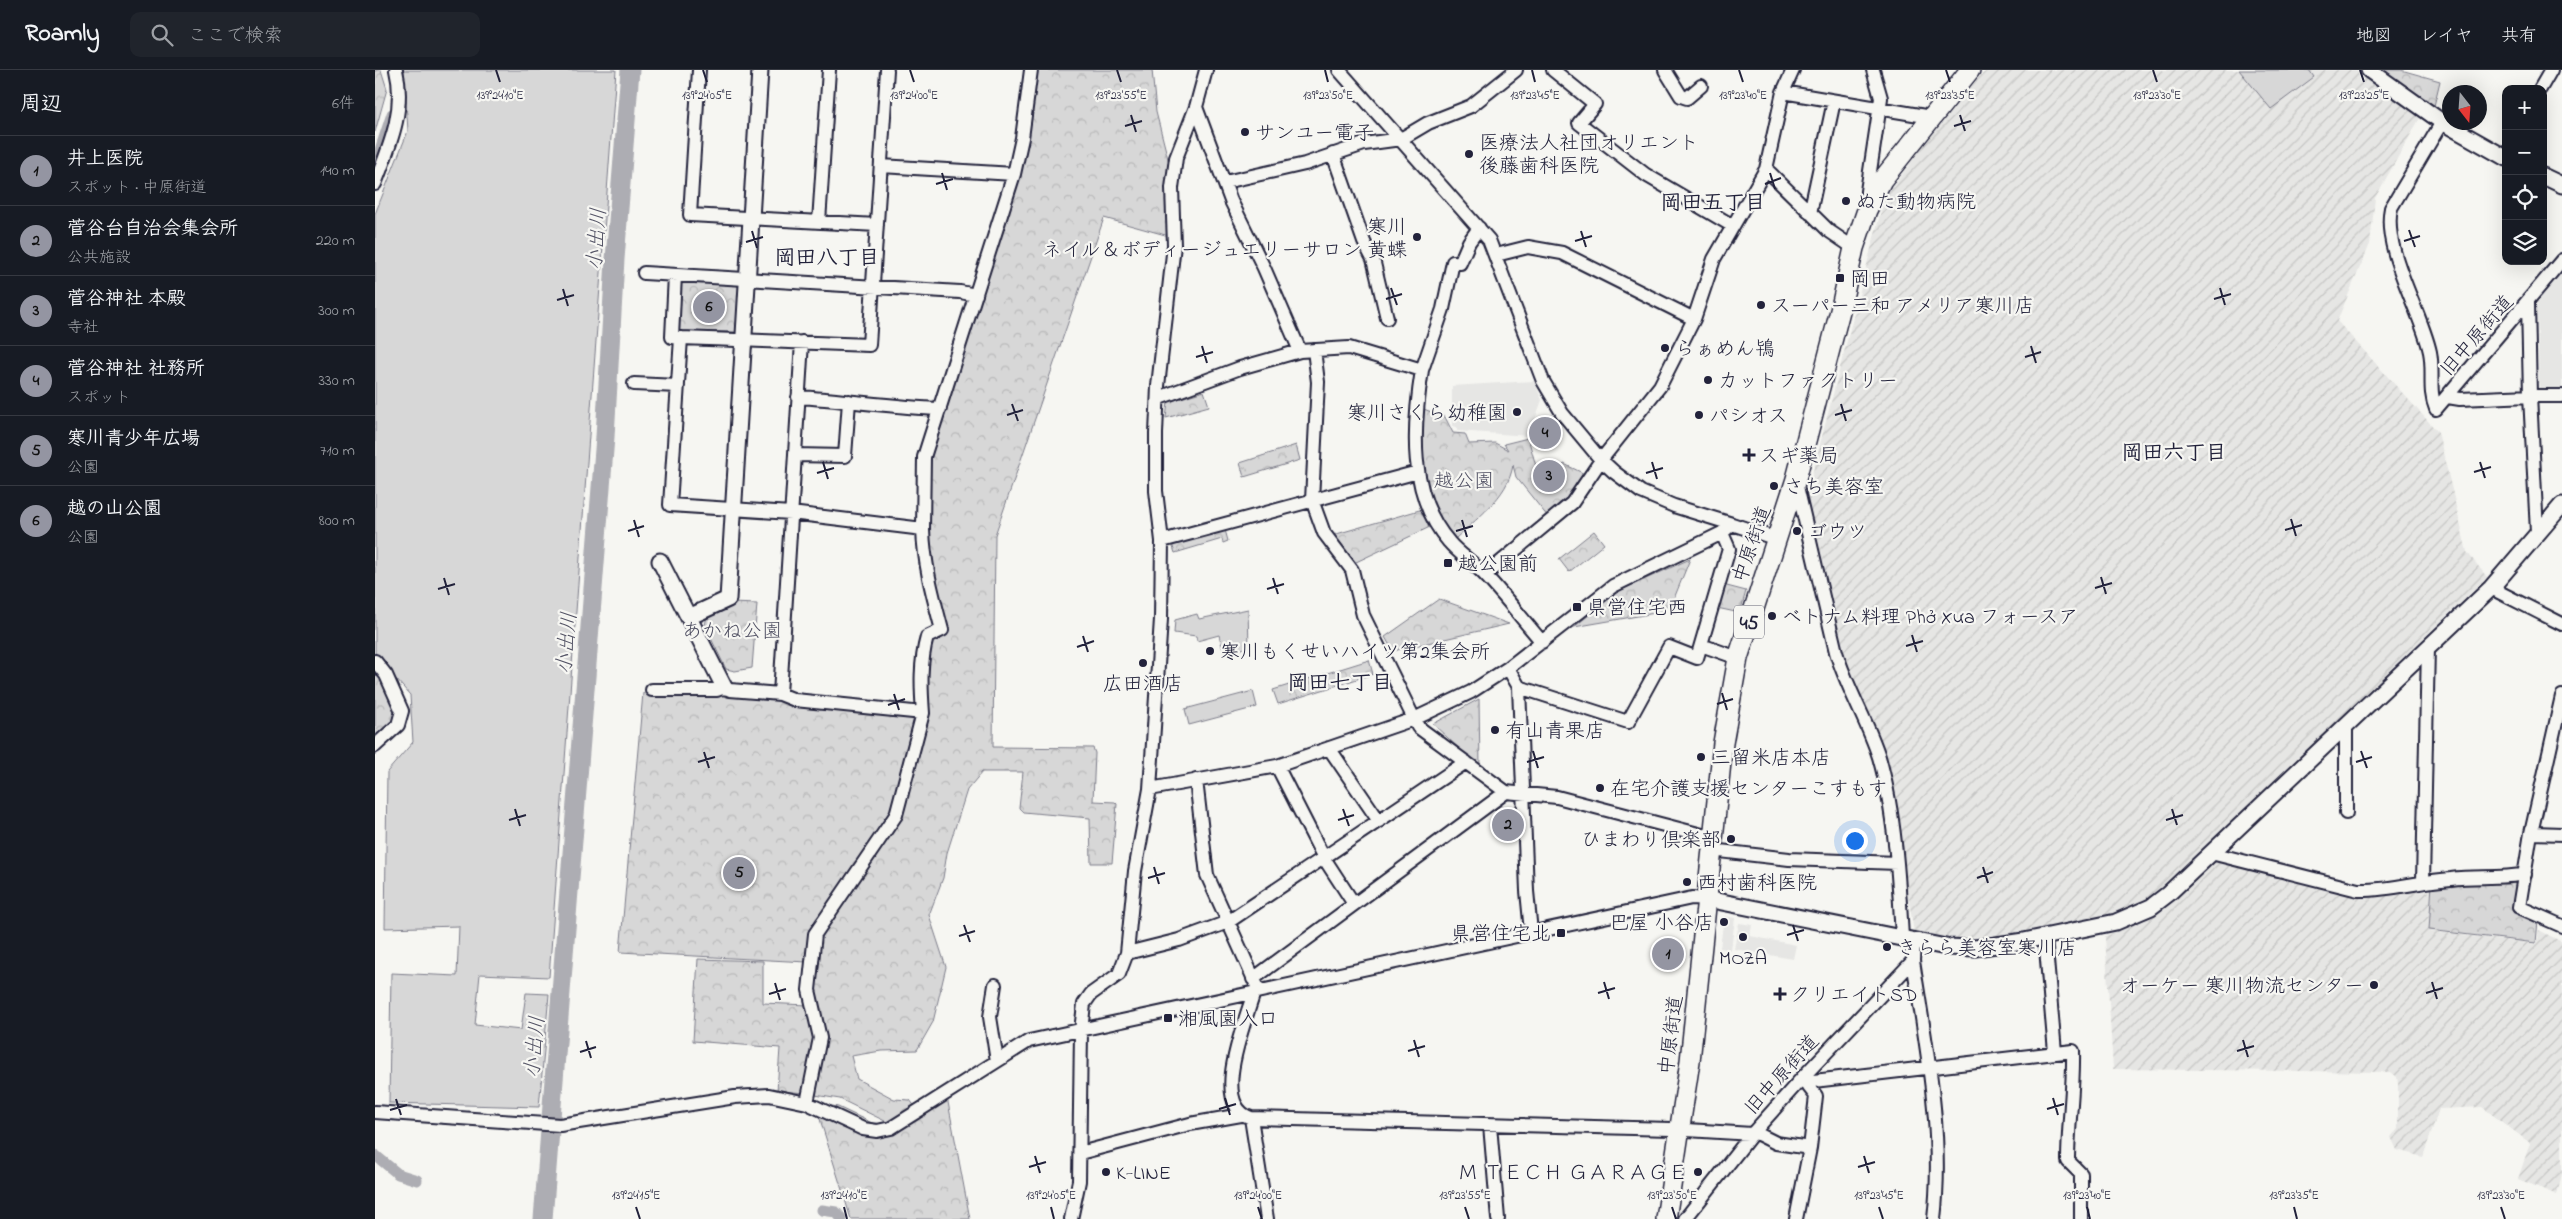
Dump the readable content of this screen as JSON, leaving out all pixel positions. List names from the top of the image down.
{
  "streets": {
    "main road": ["中原街道", "45"],
    "street": ["旧中原街道"]
  },
  "districts": [
    "岡田五丁目",
    "岡田八丁目",
    "岡田六丁目",
    "岡田七丁目"
  ],
  "water": ["小出川"],
  "parks": ["越公園", "あかね公園"],
  "places": {
    "other": [
      "サンユー電子",
      "医療法人社団オリエント 後藤歯科医院",
      "ぬた動物病院",
      "寒川 ネイル＆ボディージュエリーサロン 黄蝶",
      "スーパー三和 アメリア寒川店",
      "らぁめん鴇",
      "カットファクトリー",
      "寒川さくら幼稚園",
      "パシオス",
      "さち美容室",
      "ゴウツ",
      "ベトナム料理 Phở Xưa フォースア",
      "寒川もくせいハイツ第2集会所",
      "広田酒店",
      "有山青果店",
      "三留米店本店",
      "在宅介護支援センターこすもす",
      "ひまわり倶楽部",
      "西村歯科医院",
      "巴屋 小谷店",
      "MOZA",
      "きらら美容室寒川店",
      "オーケー 寒川物流センター",
      "K-LINE",
      "Ｍ ＴＥＣＨ ＧＡＲＡＧＥ"
    ],
    "transit": [
      "岡田",
      "越公園前",
      "県営住宅西",
      "県営住宅北",
      "湘風園入口"
    ],
    "health": ["スギ薬局", "クリエイトSD"]
  },
  "north": "bottom",
  "page": {
    "header": "Roamly",
    "search": "ここで検索",
    "nav": ["地図", "レイヤ", "共有"],
    "heading": ["周辺", "6件"],
    "map_buttons": ["+", "−"],
    "list": [
      {
        "mark": "1",
        "name": "井上医院",
        "note": "スポット · 中原街道",
        "value": "140 m"
      },
      {
        "mark": "2",
        "name": "菅谷台自治会集会所",
        "note": "公共施設",
        "value": "220 m"
      },
      {
        "mark": "3",
        "name": "菅谷神社 本殿",
        "note": "寺社",
        "value": "300 m"
      },
      {
        "mark": "4",
        "name": "菅谷神社 社務所",
        "note": "スポット",
        "value": "330 m"
      },
      {
        "mark": "5",
        "name": "寒川青少年広場",
        "note": "公園",
        "value": "710 m"
      },
      {
        "mark": "6",
        "name": "越の山公園",
        "note": "公園",
        "value": "800 m"
      }
    ],
    "pins": [
      "6",
      "4",
      "3",
      "2",
      "5",
      "1"
    ]
  },
  "coordinates": [
    "139°24'10\"E",
    "139°24'05\"E",
    "139°24'00\"E",
    "139°23'55\"E",
    "139°23'50\"E",
    "139°23'45\"E",
    "139°23'40\"E",
    "139°23'35\"E",
    "139°23'30\"E",
    "139°23'25\"E",
    "139°24'15\"E"
  ]
}
